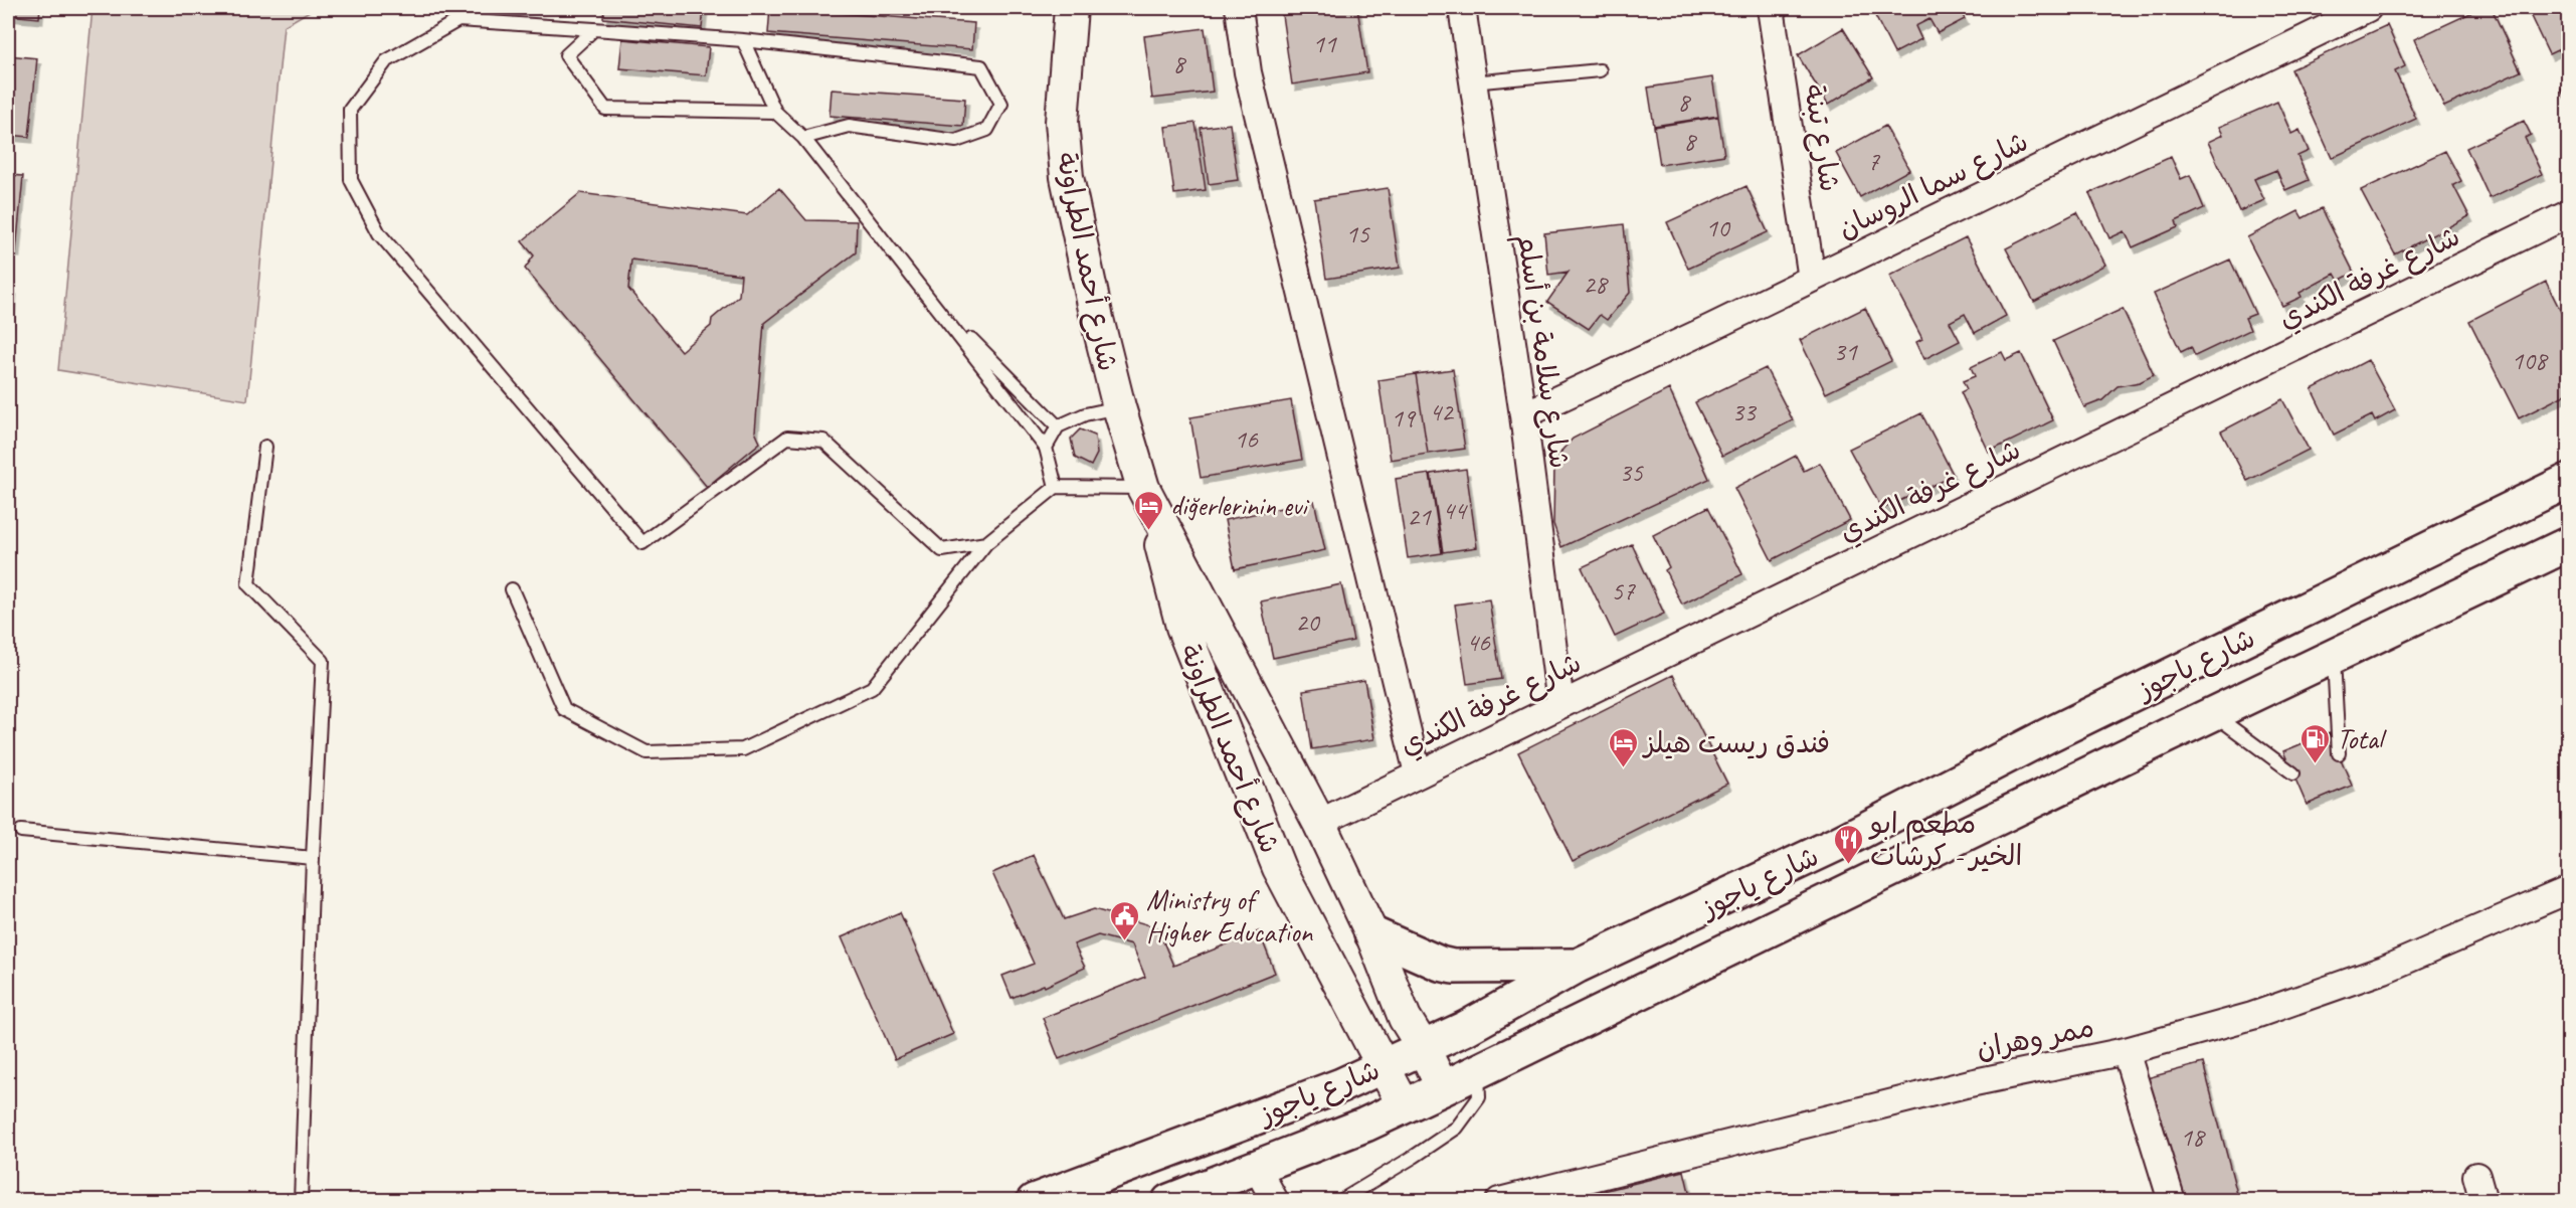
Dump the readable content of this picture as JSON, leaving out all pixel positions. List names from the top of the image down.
{
  "streets": {
    "main road": ["شارع ياجوز"],
    "street": [
      "شارع تبنة",
      "شارع سما الروسان",
      "شارع أحمد الطراونة",
      "شارع غرفة الكندي",
      "شارع سلامة بن أسلم",
      "ممر وهران"
    ]
  },
  "crossings": [
    ["شارع تبنة", "شارع سما الروسان"],
    ["شارع سما الروسان", "شارع سلامة بن أسلم"],
    ["شارع أحمد الطراونة", "شارع غرفة الكندي"],
    ["شارع أحمد الطراونة", "شارع ياجوز"],
    ["شارع غرفة الكندي", "شارع سلامة بن أسلم"]
  ],
  "places": {
    "hotel": ["diğerlerinin evi", "فندق ريست هيلز"],
    "fuel station": ["Total"],
    "restaurant": ["مطعم ابو الخير - كرشات"],
    "public building": ["Ministry of Higher Education"]
  },
  "house_numbers": [
    "11",
    "8",
    "8",
    "8",
    "7",
    "10",
    "15",
    "28",
    "31",
    "108",
    "42",
    "33",
    "19",
    "16",
    "35",
    "44",
    "21",
    "57",
    "20",
    "46",
    "18"
  ]
}
